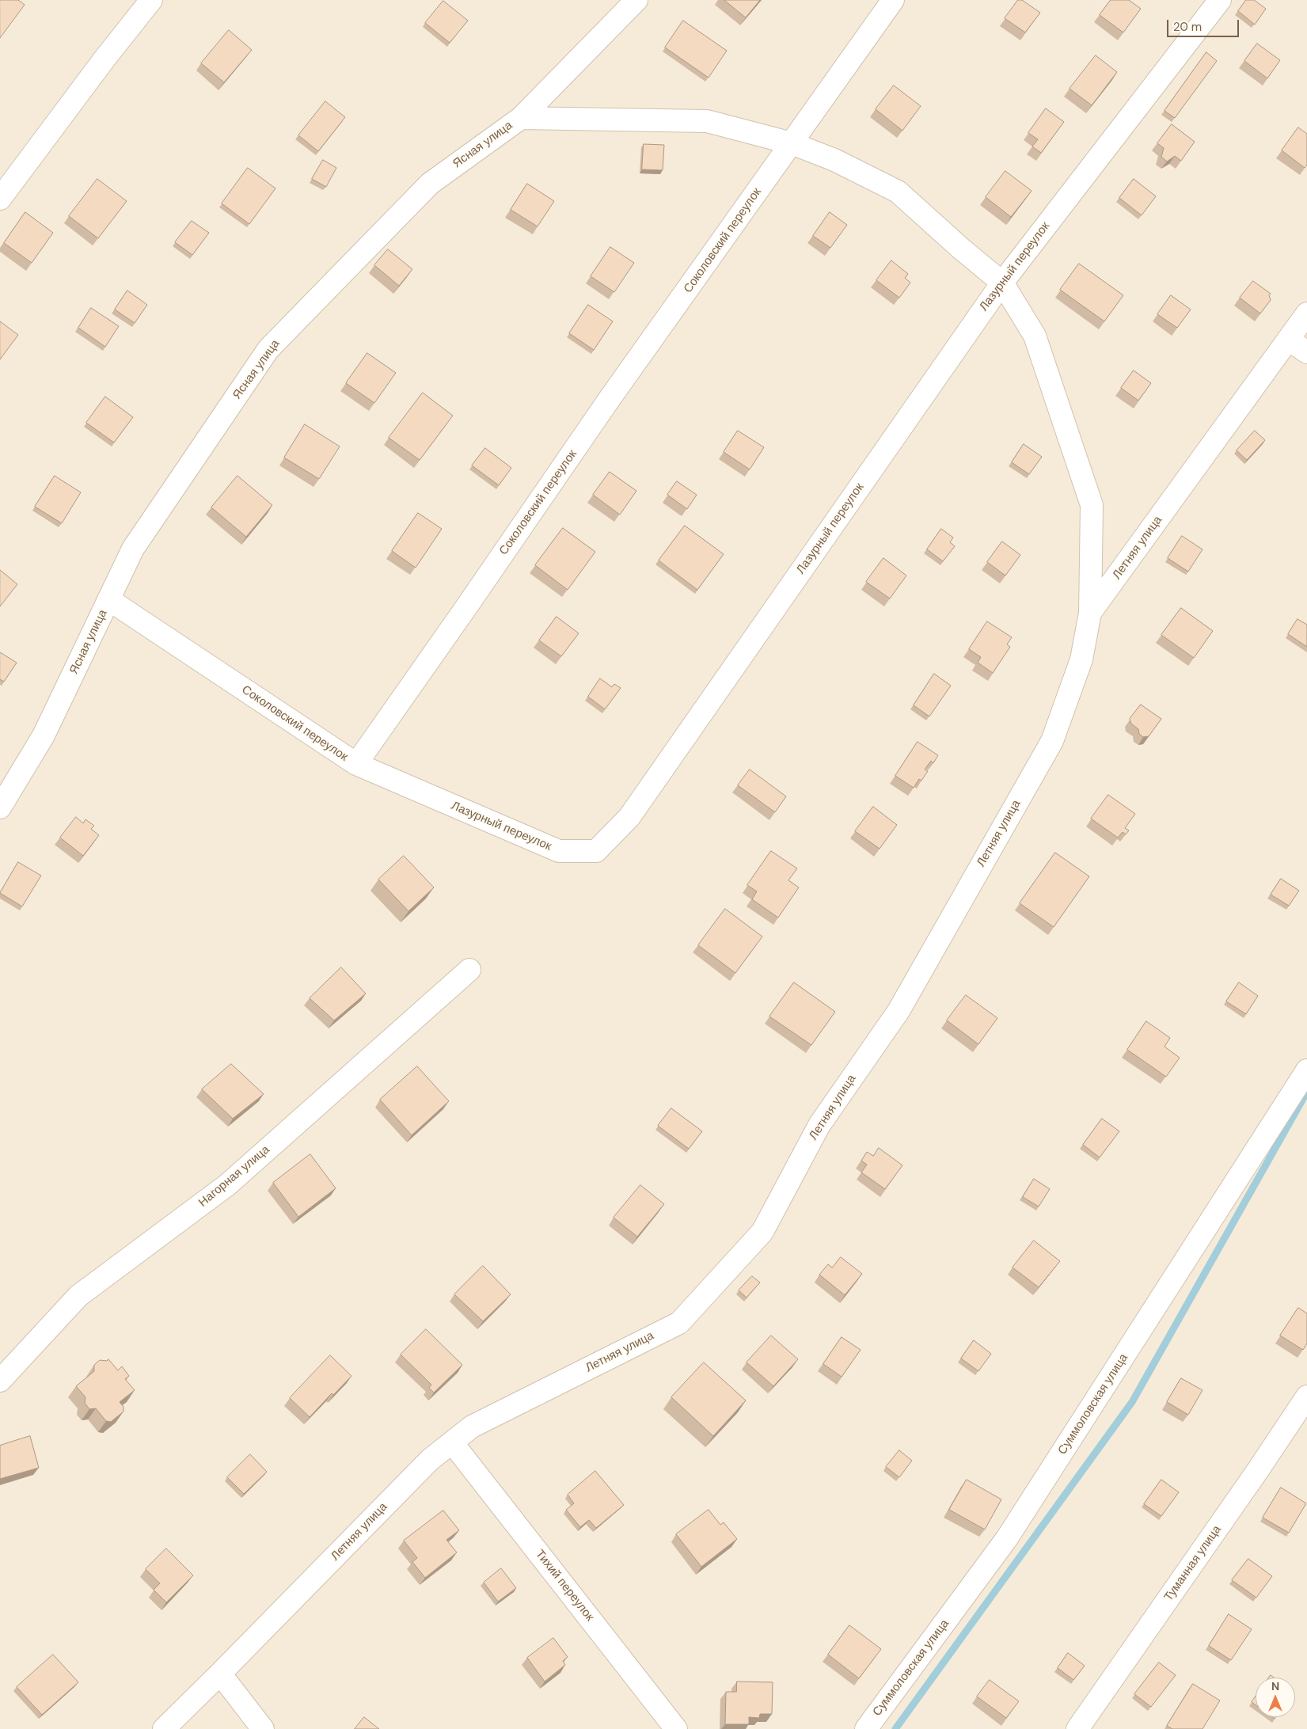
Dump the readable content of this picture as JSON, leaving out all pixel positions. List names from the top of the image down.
{
  "streets": {
    "street": [
      "Ясная улица",
      "Соколовский переулок",
      "Лазурный переулок",
      "Летняя улица",
      "Нагорная улица",
      "Суммоловская улица",
      "Туманная улица",
      "Тихий переулок"
    ]
  },
  "crossings": [
    ["Ясная улица", "Соколовский переулок"],
    ["Соколовский переулок", "Лазурный переулок"],
    ["Летняя улица", "Тихий переулок"]
  ],
  "scale_bar": "20 m",
  "north": "top"
}
